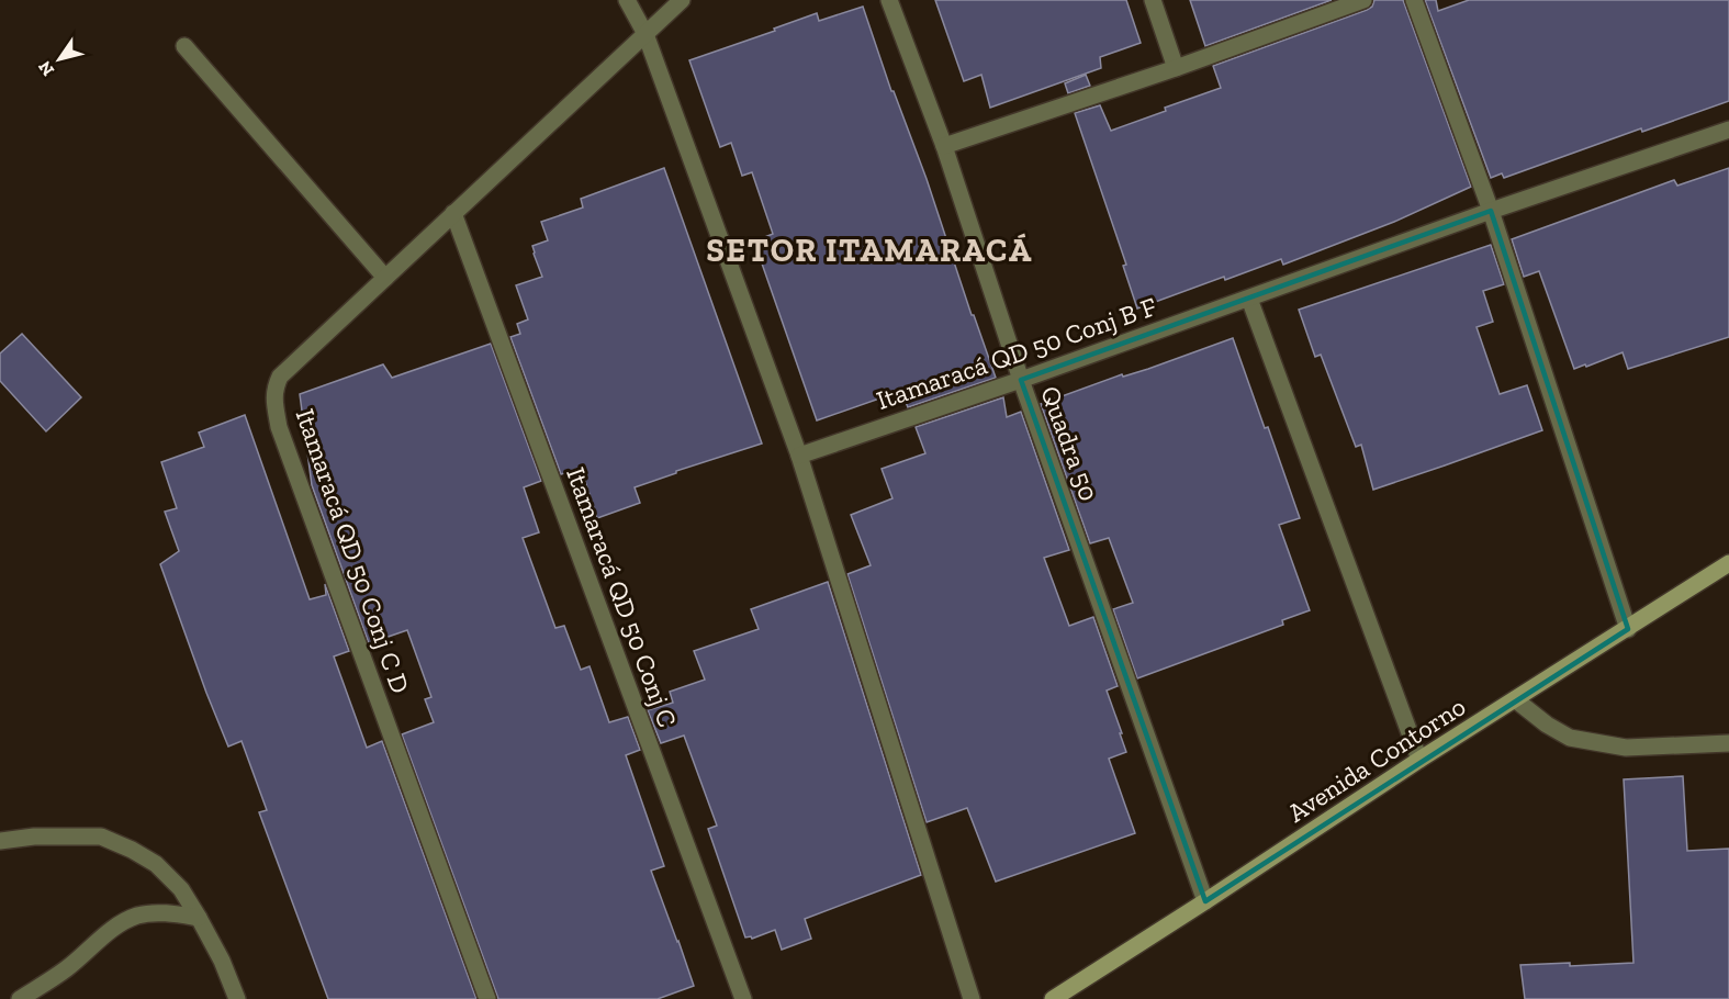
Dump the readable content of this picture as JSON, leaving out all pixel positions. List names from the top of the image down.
{
  "streets": {
    "street": [
      "Itamaracá QD 50 Conj B F",
      "Quadra 50",
      "Itamaracá QD 50 Conj C D",
      "Itamaracá QD 50 Conj C",
      "Avenida Contorno"
    ]
  },
  "crossings": [
    ["Itamaracá QD 50 Conj B F", "Quadra 50"],
    ["Quadra 50", "Avenida Contorno"],
    ["Itamaracá QD 50 Conj C D", "Itamaracá QD 50 Conj C"]
  ],
  "districts": ["SETOR ITAMARACÁ"],
  "north": "bottom left"
}
